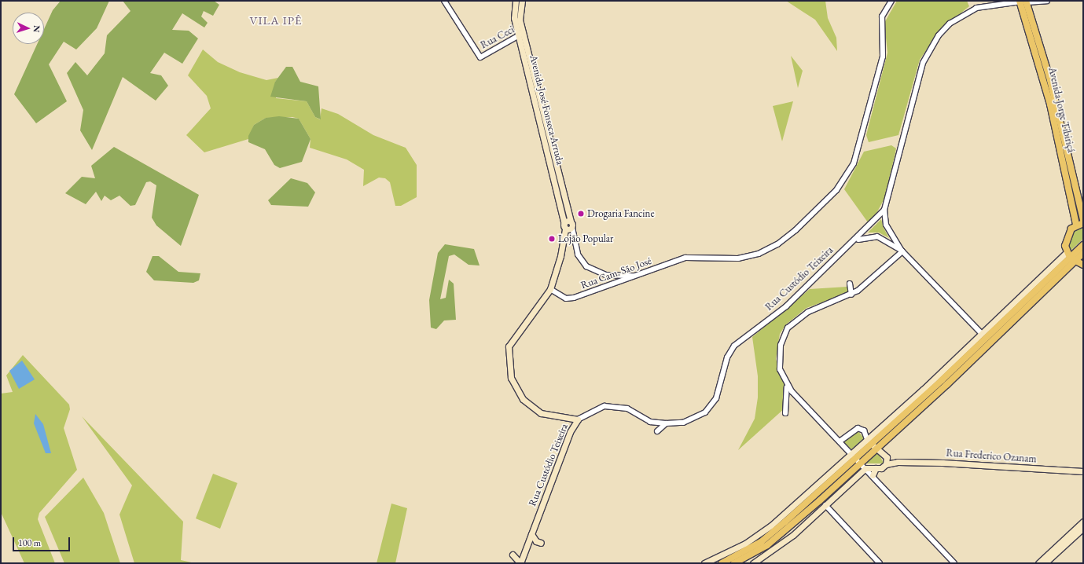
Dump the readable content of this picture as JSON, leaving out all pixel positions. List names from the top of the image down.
{
  "streets": {
    "main road": [
      "Avenida José Fonseca Arruda",
      "Avenida Jorge Tibiriçá",
      "Rua Custódio Teixeira",
      "Rua Frederico Ozanam"
    ],
    "street": ["Rua Ceci", "Rua Cam. São José"]
  },
  "crossings": [
    ["Rua Ceci", "Avenida José Fonseca Arruda"],
    ["Avenida Jorge Tibiriçá", "Rua Custódio Teixeira"]
  ],
  "districts": ["VILA IPÊ"],
  "places": ["Drogaria Fancine", "Lojão Popular"],
  "scale_bar": "100 m",
  "north": "right"
}
